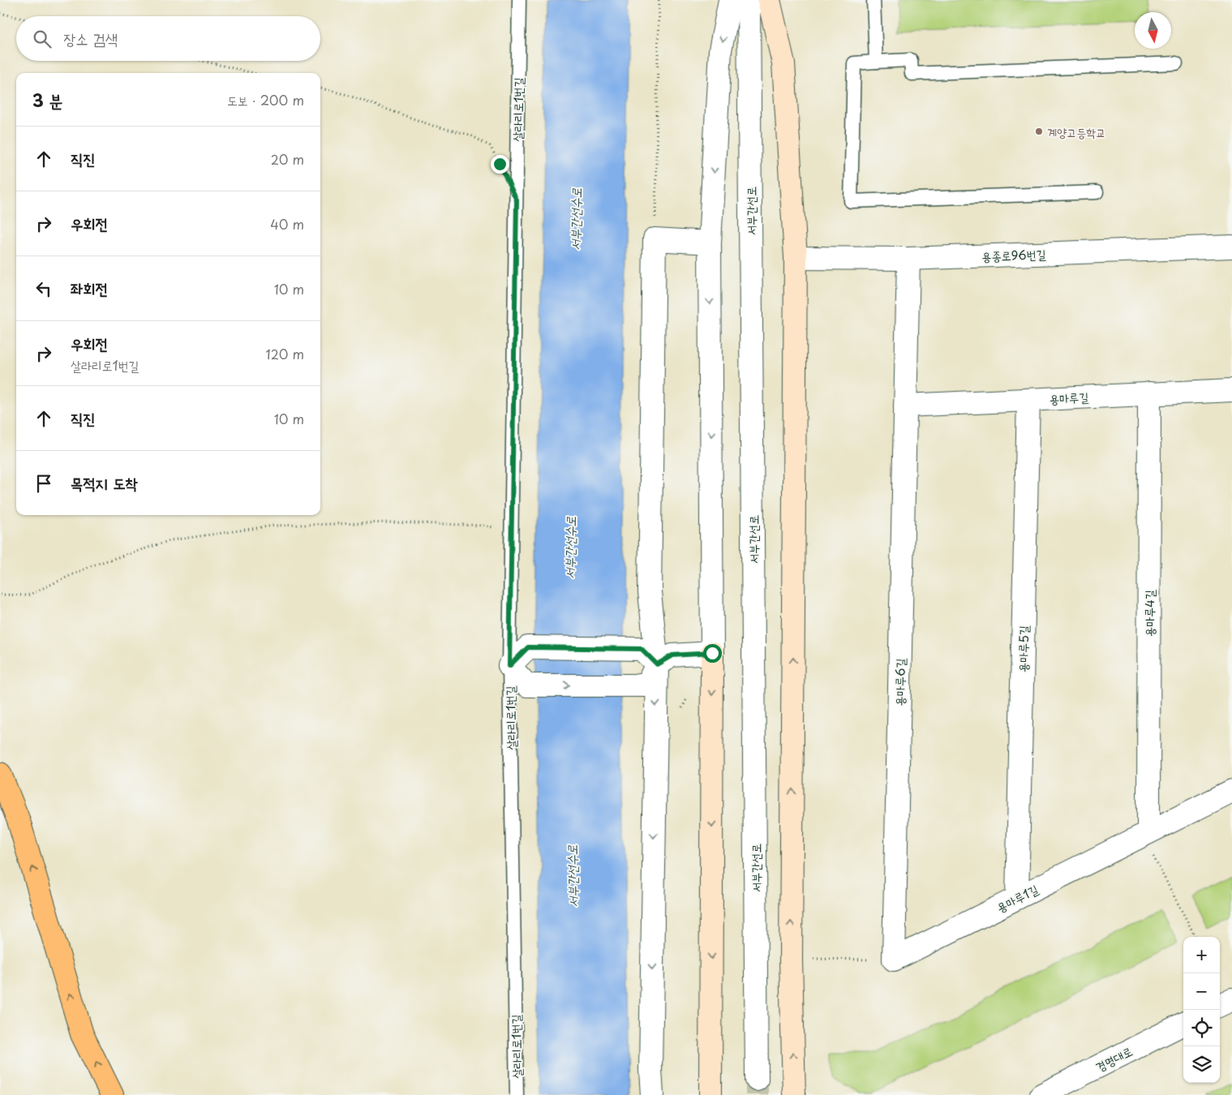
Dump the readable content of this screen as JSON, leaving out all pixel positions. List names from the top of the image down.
{
  "streets": {
    "street": [
      "서부간선로",
      "용종로96번길",
      "용마루길",
      "용마루4길",
      "용마루5길",
      "용마루6길",
      "용마루1길",
      "경명대로"
    ],
    "lane": ["살라리로1번길"]
  },
  "crossings": [
    ["용종로96번길", "용마루6길"],
    ["용마루길", "용마루4길"],
    ["용마루길", "용마루5길"],
    ["용마루길", "용마루6길"],
    ["용마루4길", "용마루1길"],
    ["용마루5길", "용마루1길"],
    ["용마루6길", "용마루1길"]
  ],
  "water": ["서부간선수로"],
  "places": ["계양고등학교"],
  "north": "bottom",
  "page": {
    "search": "장소 검색",
    "heading": ["3 분", "도보 · 200 m"],
    "list": [
      ["직진", "20 m"],
      ["우회전", "40 m"],
      ["좌회전", "10 m"],
      ["우회전", "살라리로1번길", "120 m"],
      ["직진", "10 m"],
      "목적지 도착"
    ],
    "map_buttons": ["+", "−"]
  }
}
